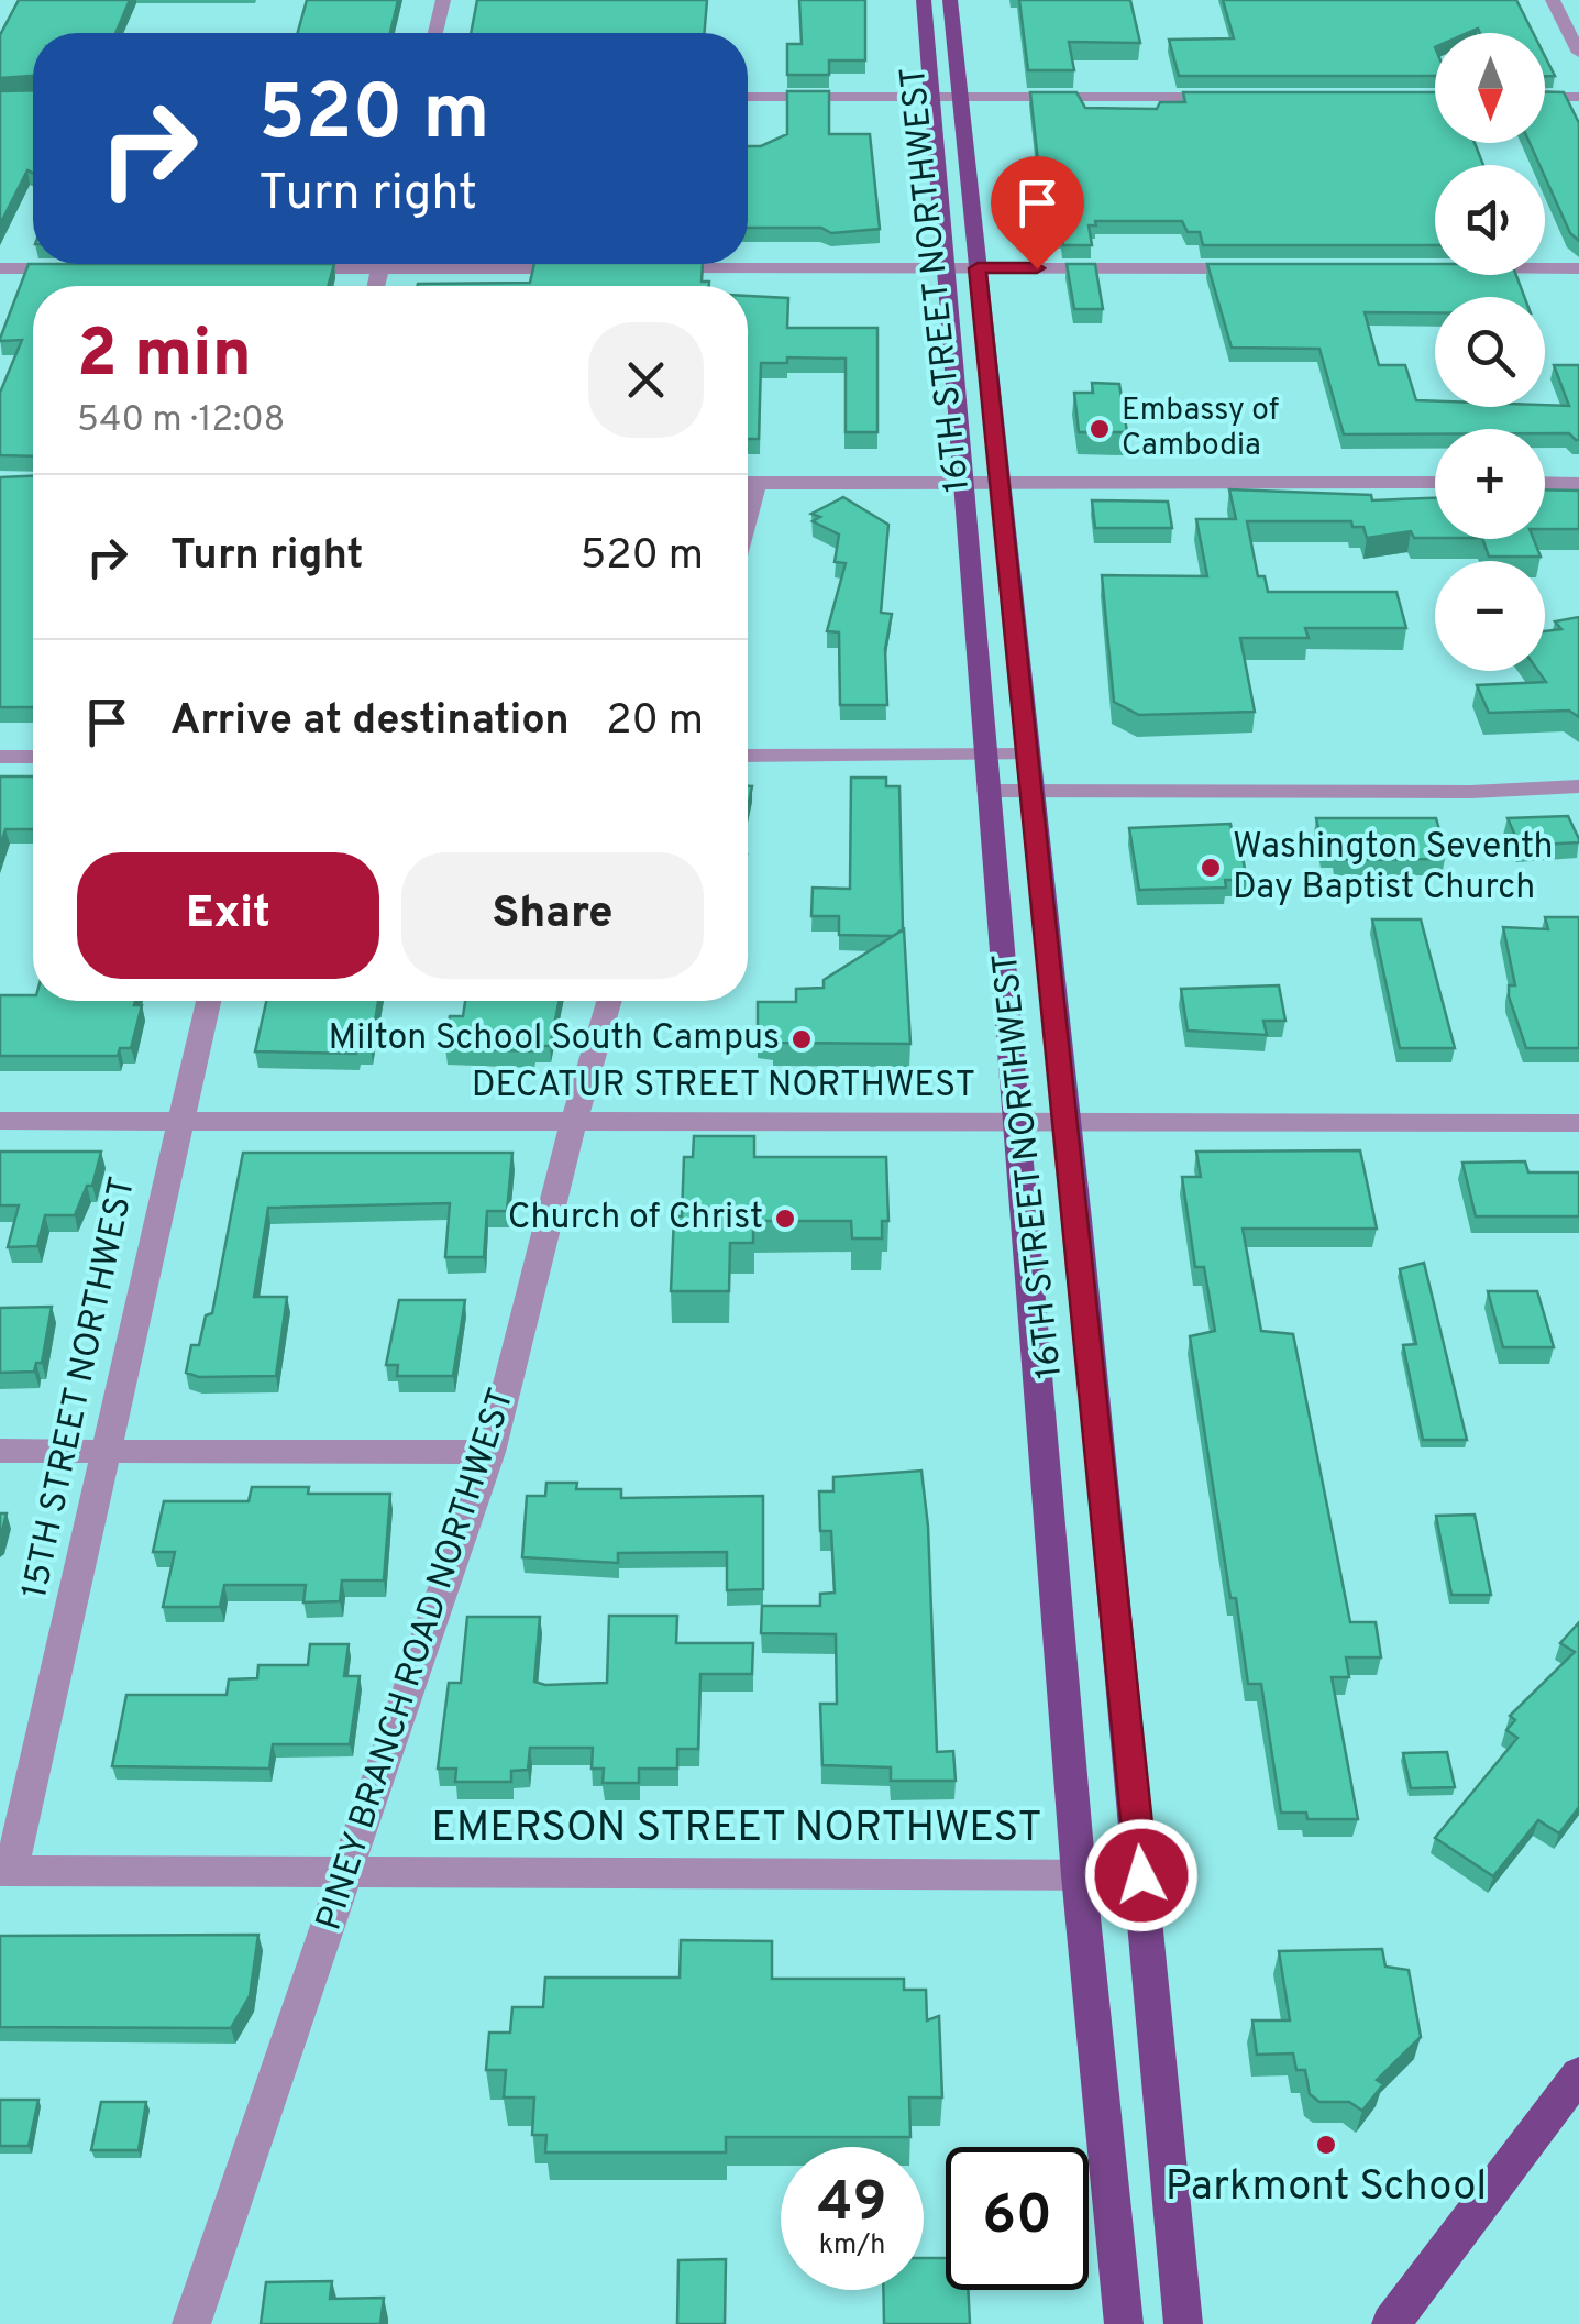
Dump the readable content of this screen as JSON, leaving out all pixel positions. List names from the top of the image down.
{
  "streets": {
    "main road": ["16TH STREET NORTHWEST"],
    "street": [
      "DECATUR STREET NORTHWEST",
      "15TH STREET NORTHWEST",
      "PINEY BRANCH ROAD NORTHWEST",
      "EMERSON STREET NORTHWEST"
    ]
  },
  "crossings": [
    ["16TH STREET NORTHWEST", "DECATUR STREET NORTHWEST"],
    ["16TH STREET NORTHWEST", "EMERSON STREET NORTHWEST"],
    ["DECATUR STREET NORTHWEST", "15TH STREET NORTHWEST"],
    ["DECATUR STREET NORTHWEST", "PINEY BRANCH ROAD NORTHWEST"],
    ["15TH STREET NORTHWEST", "EMERSON STREET NORTHWEST"],
    ["PINEY BRANCH ROAD NORTHWEST", "EMERSON STREET NORTHWEST"]
  ],
  "places": [
    "Embassy of Cambodia",
    "Washington Seventh Day Baptist Church",
    "Milton School South Campus",
    "Church of Christ",
    "Parkmont School"
  ],
  "north": "bottom",
  "page": {
    "map_buttons": ["+", "−"],
    "turn": ["520 m", "Turn right"],
    "heading": ["2 min", "540 m · 12:08"],
    "list": [
      {
        "name": "Turn right",
        "value": "520 m"
      },
      {
        "name": "Arrive at destination",
        "value": "20 m"
      }
    ],
    "buttons": ["Exit", "Share"],
    "speed": "49 km/h",
    "limit": "60"
  }
}
